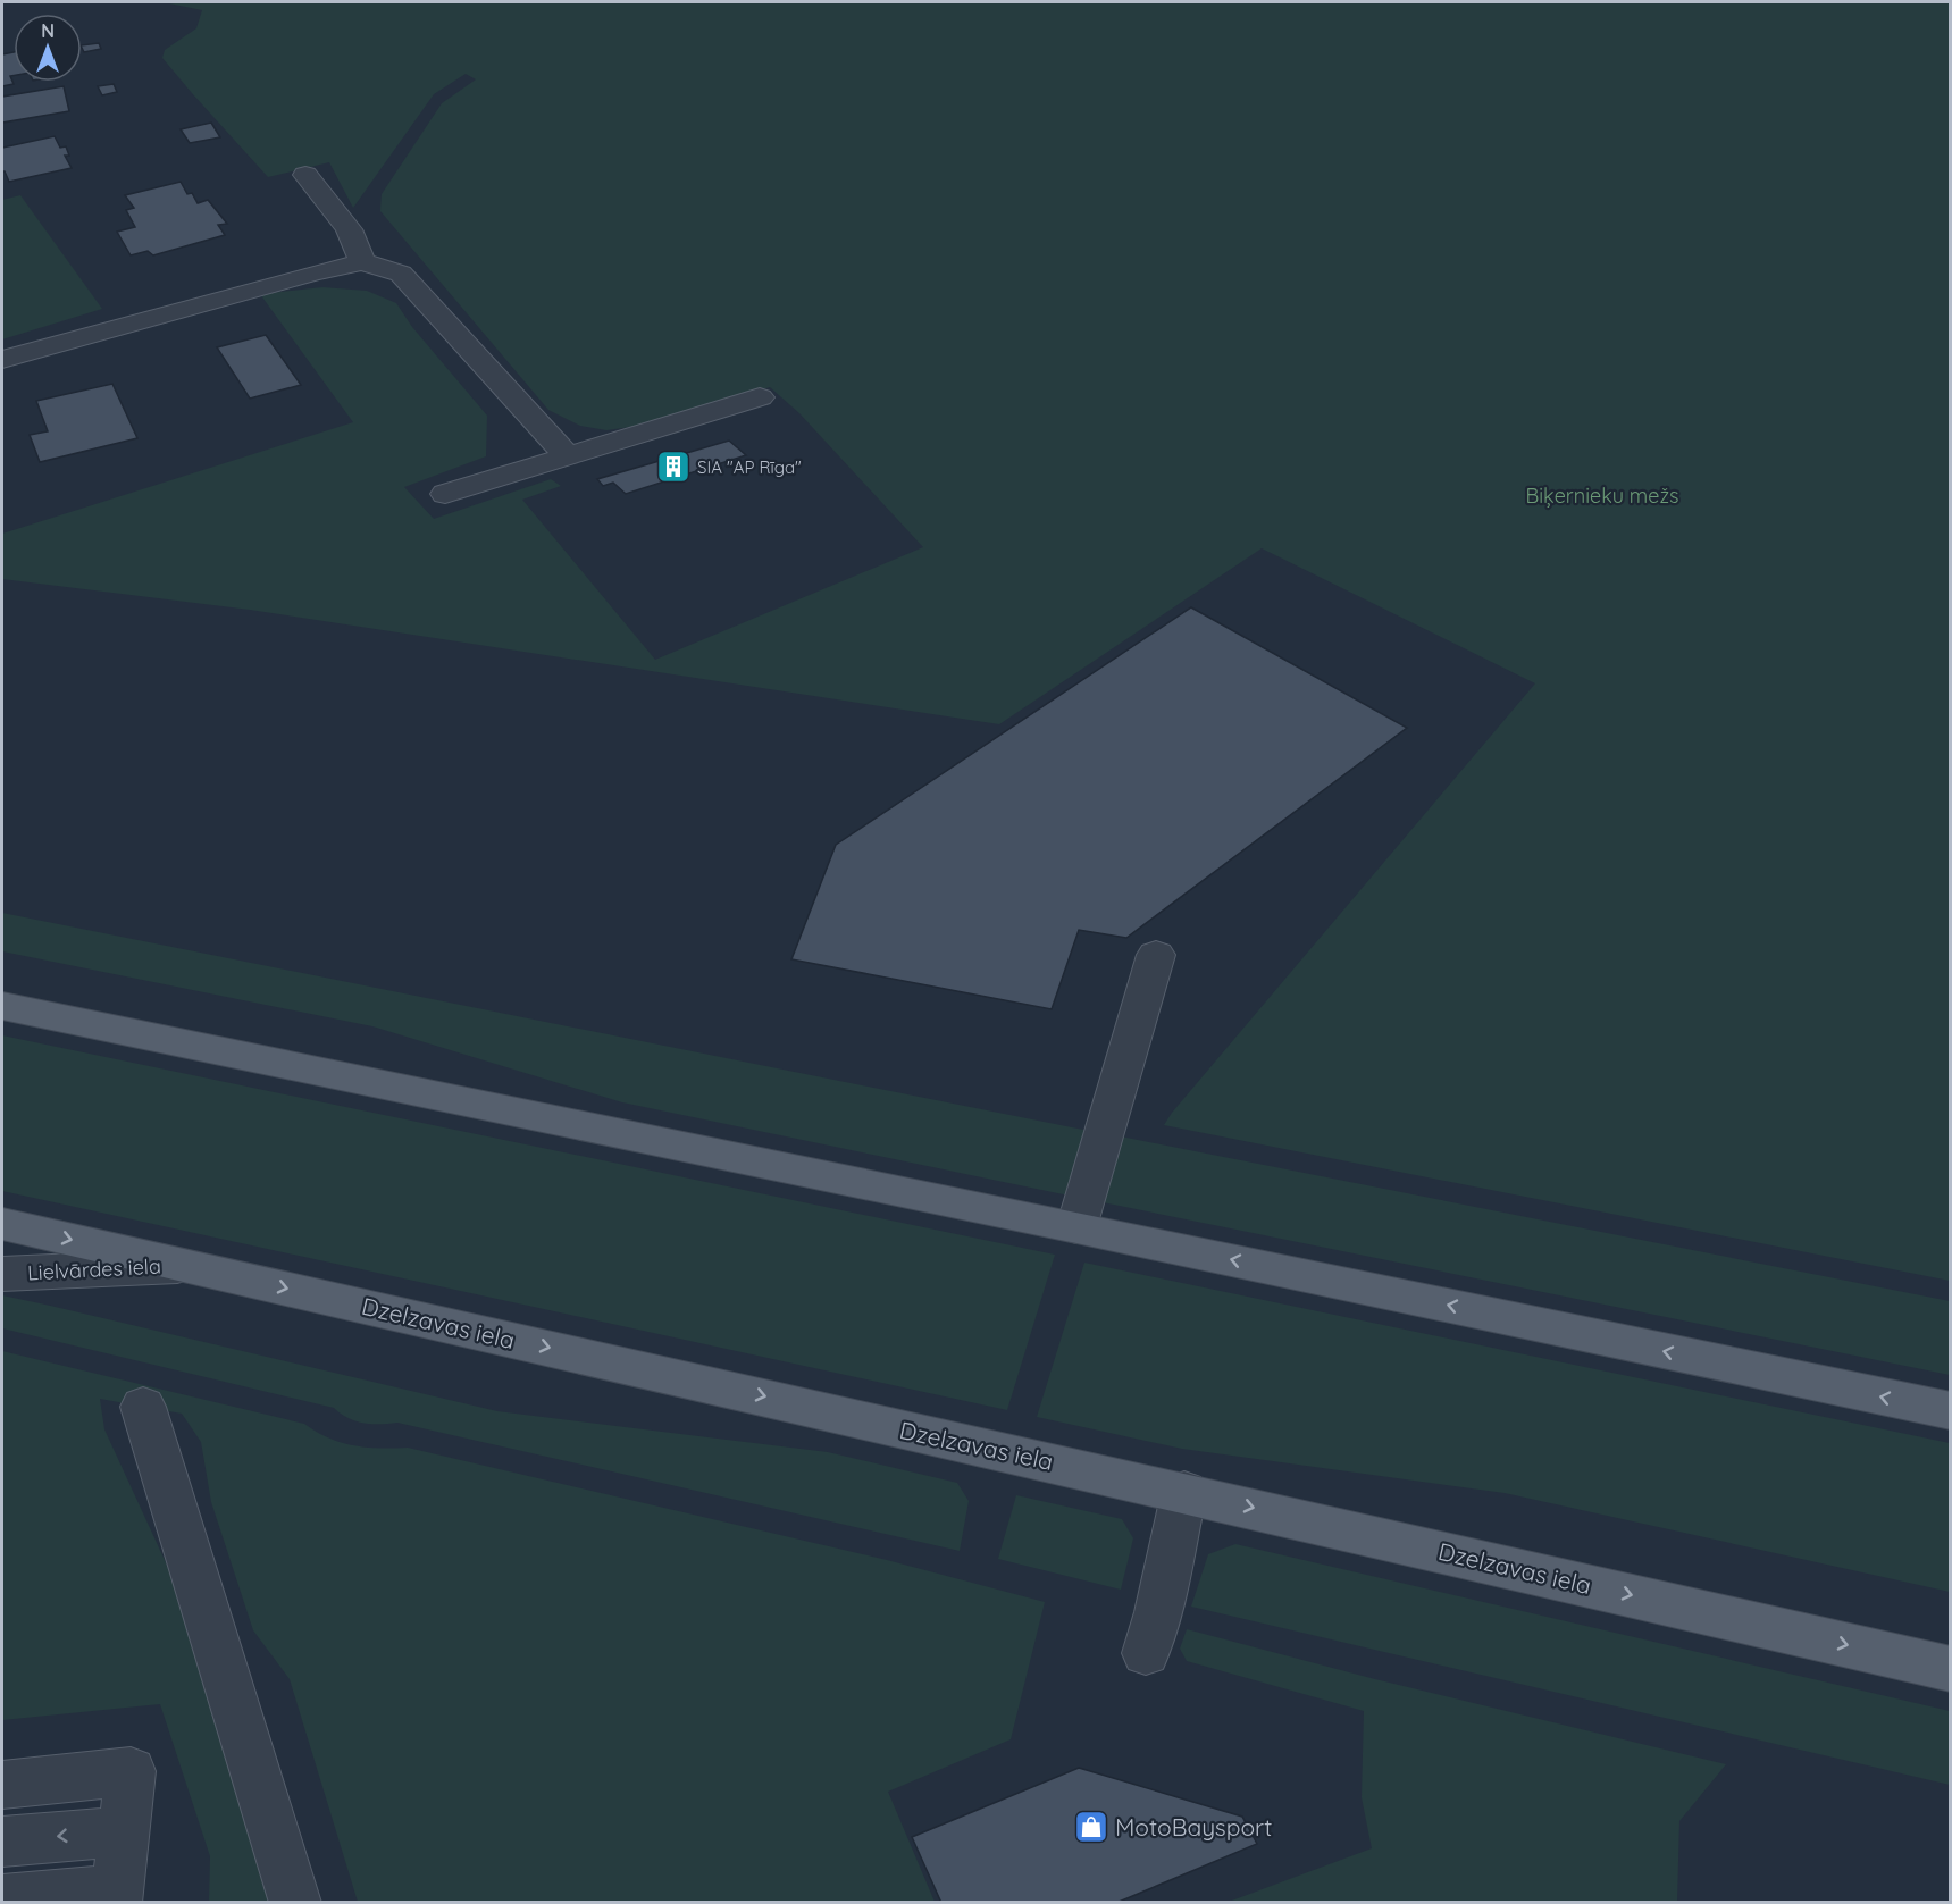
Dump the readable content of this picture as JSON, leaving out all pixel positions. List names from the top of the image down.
{
  "streets": {
    "main road": ["Dzelzavas iela"],
    "street": ["Lielvārdes iela"]
  },
  "crossings": [
    ["Lielvārdes iela", "Dzelzavas iela"]
  ],
  "parks": ["Biķernieku mežs"],
  "places": {
    "building": ["SIA \"AP Rīga\""],
    "shop": ["MotoBaysport"]
  },
  "north": "top"
}
